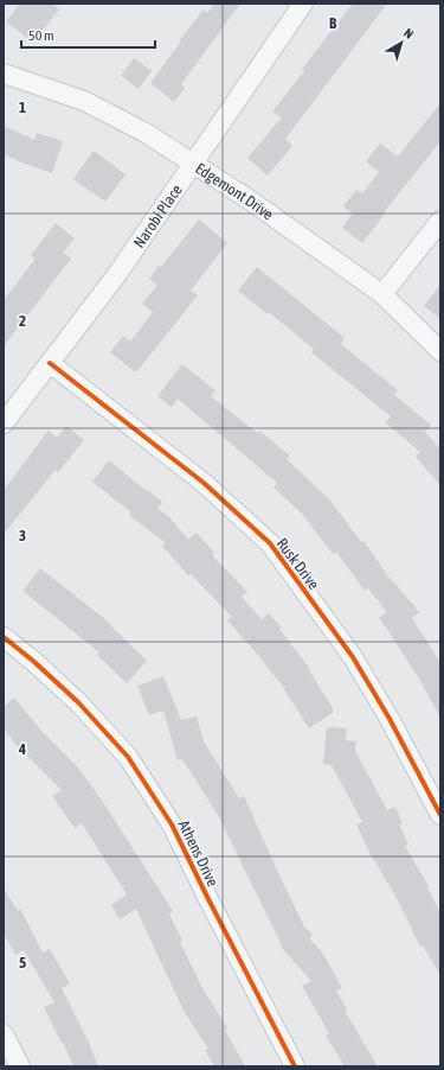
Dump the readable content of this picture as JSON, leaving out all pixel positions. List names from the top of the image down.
{
  "streets": {
    "street": [
      "Edgemont Drive",
      "Narobi Place",
      "Rusk Drive",
      "Athens Drive"
    ]
  },
  "crossings": [
    ["Edgemont Drive", "Narobi Place"],
    ["Narobi Place", "Rusk Drive"]
  ],
  "scale_bar": "50 m",
  "north": "top right",
  "grid": {
    "columns": ["B"],
    "rows": [
      "1",
      "2",
      "3",
      "4",
      "5"
    ]
  }
}
